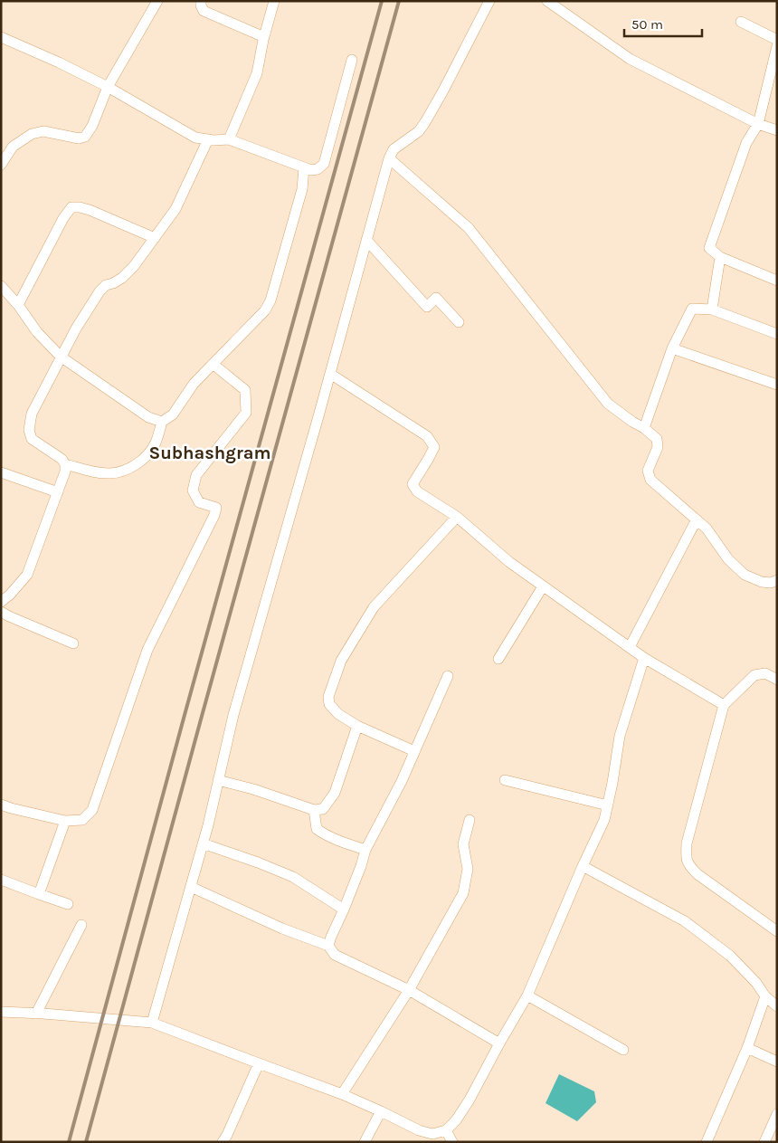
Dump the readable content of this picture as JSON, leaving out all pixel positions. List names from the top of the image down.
{
  "districts": ["Subhashgram"],
  "scale_bar": "50 m"
}
